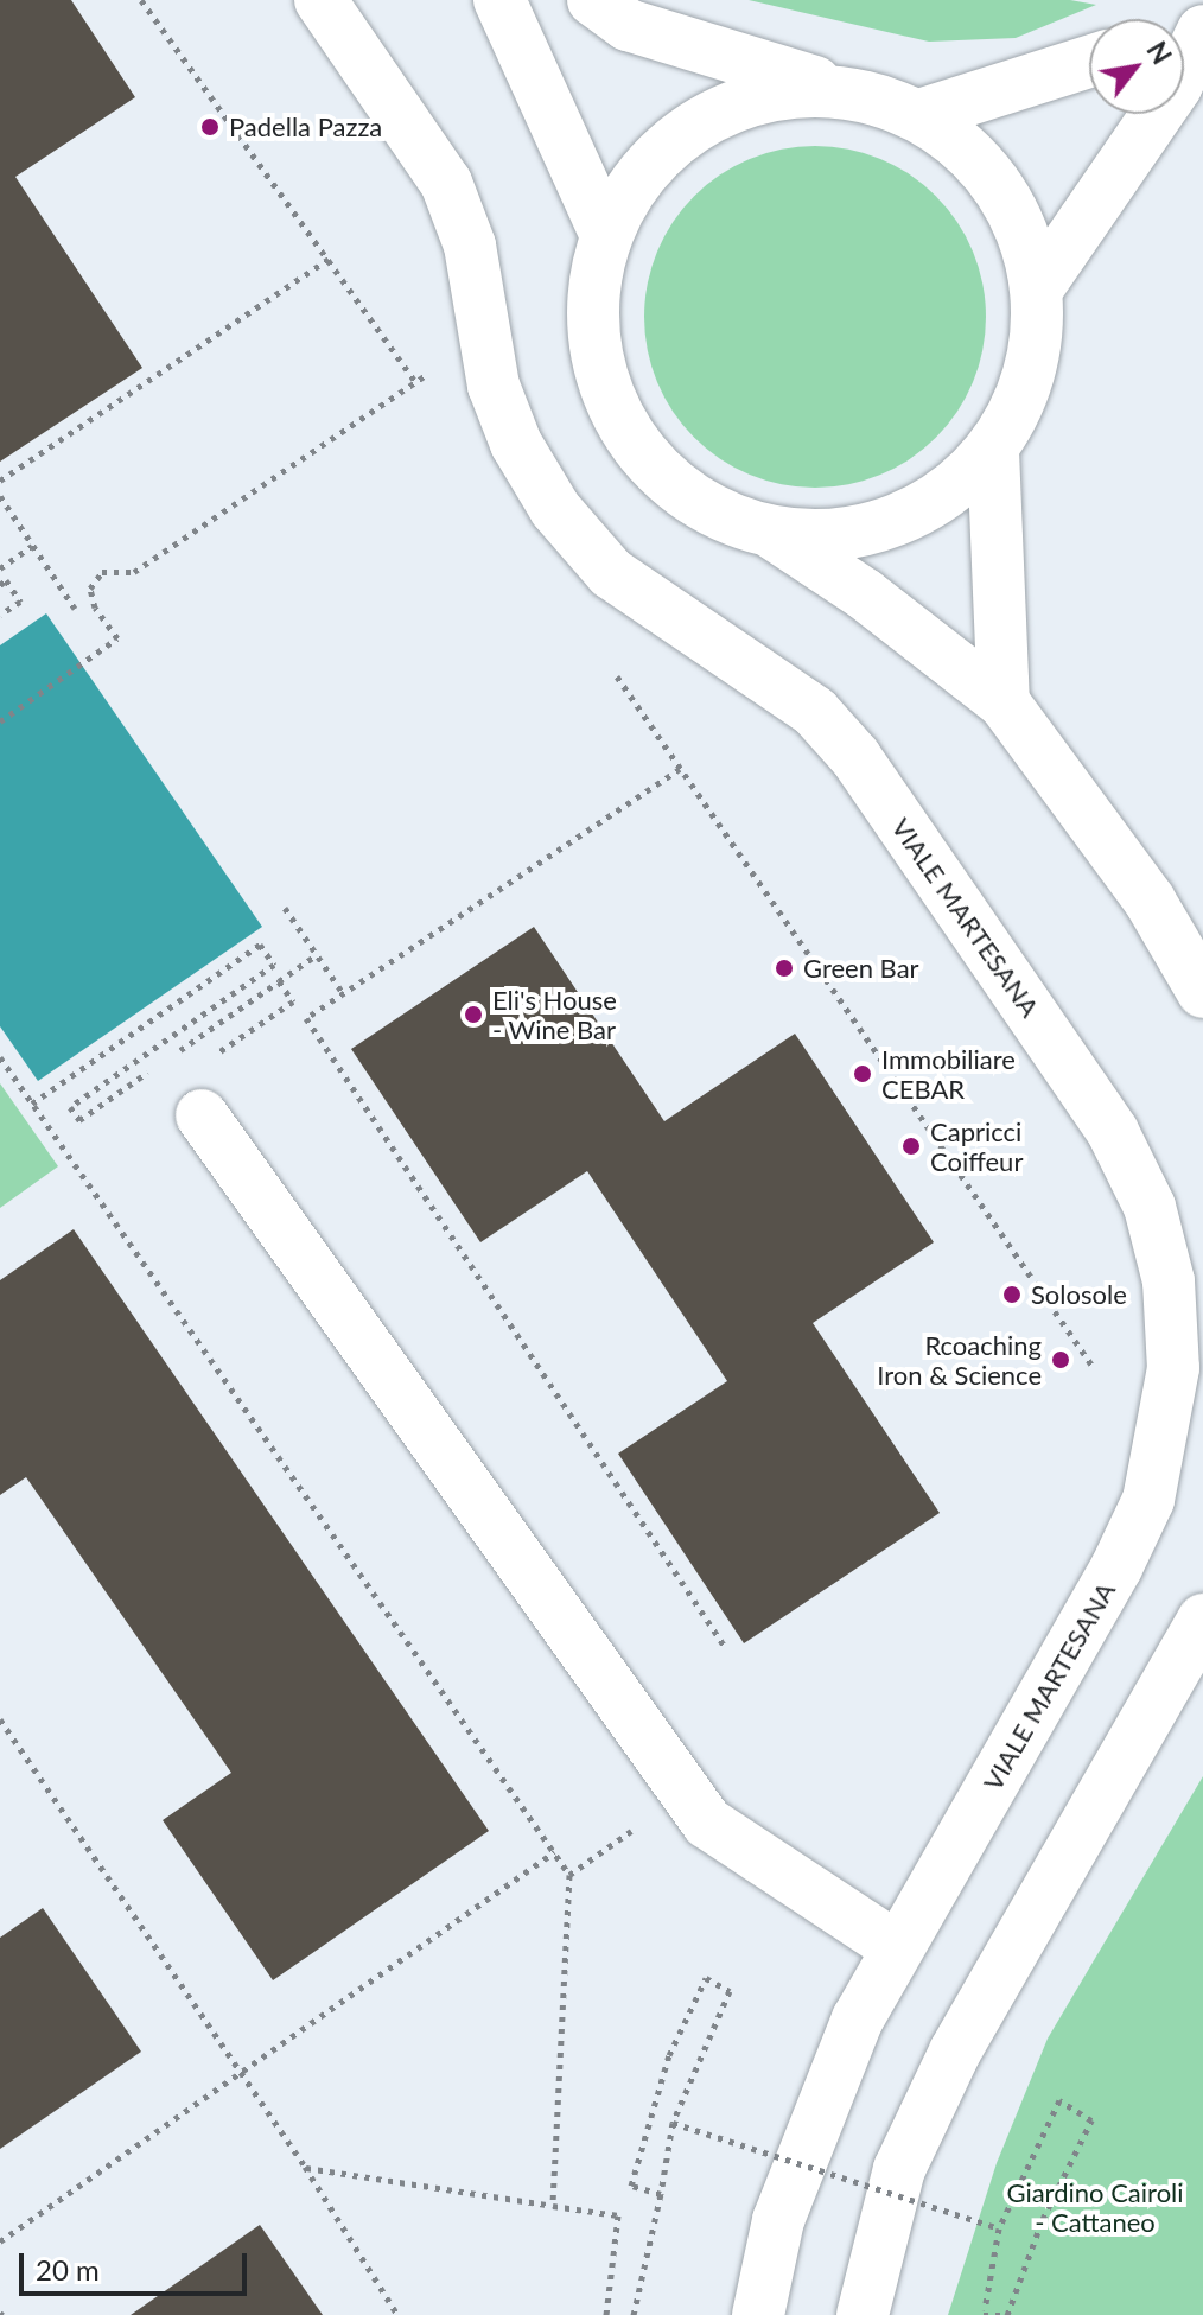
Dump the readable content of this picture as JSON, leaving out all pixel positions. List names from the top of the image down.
{
  "streets": {
    "street": ["VIALE MARTESANA"]
  },
  "parks": ["Giardino Cairoli - Cattaneo"],
  "places": [
    "Padella Pazza",
    "Green Bar",
    "Eli's House - Wine Bar",
    "Immobiliare CEBAR",
    "Capricci Coiffeur",
    "Solosole",
    "Rcoaching Iron & Science"
  ],
  "scale_bar": "20 m",
  "north": "top right"
}
